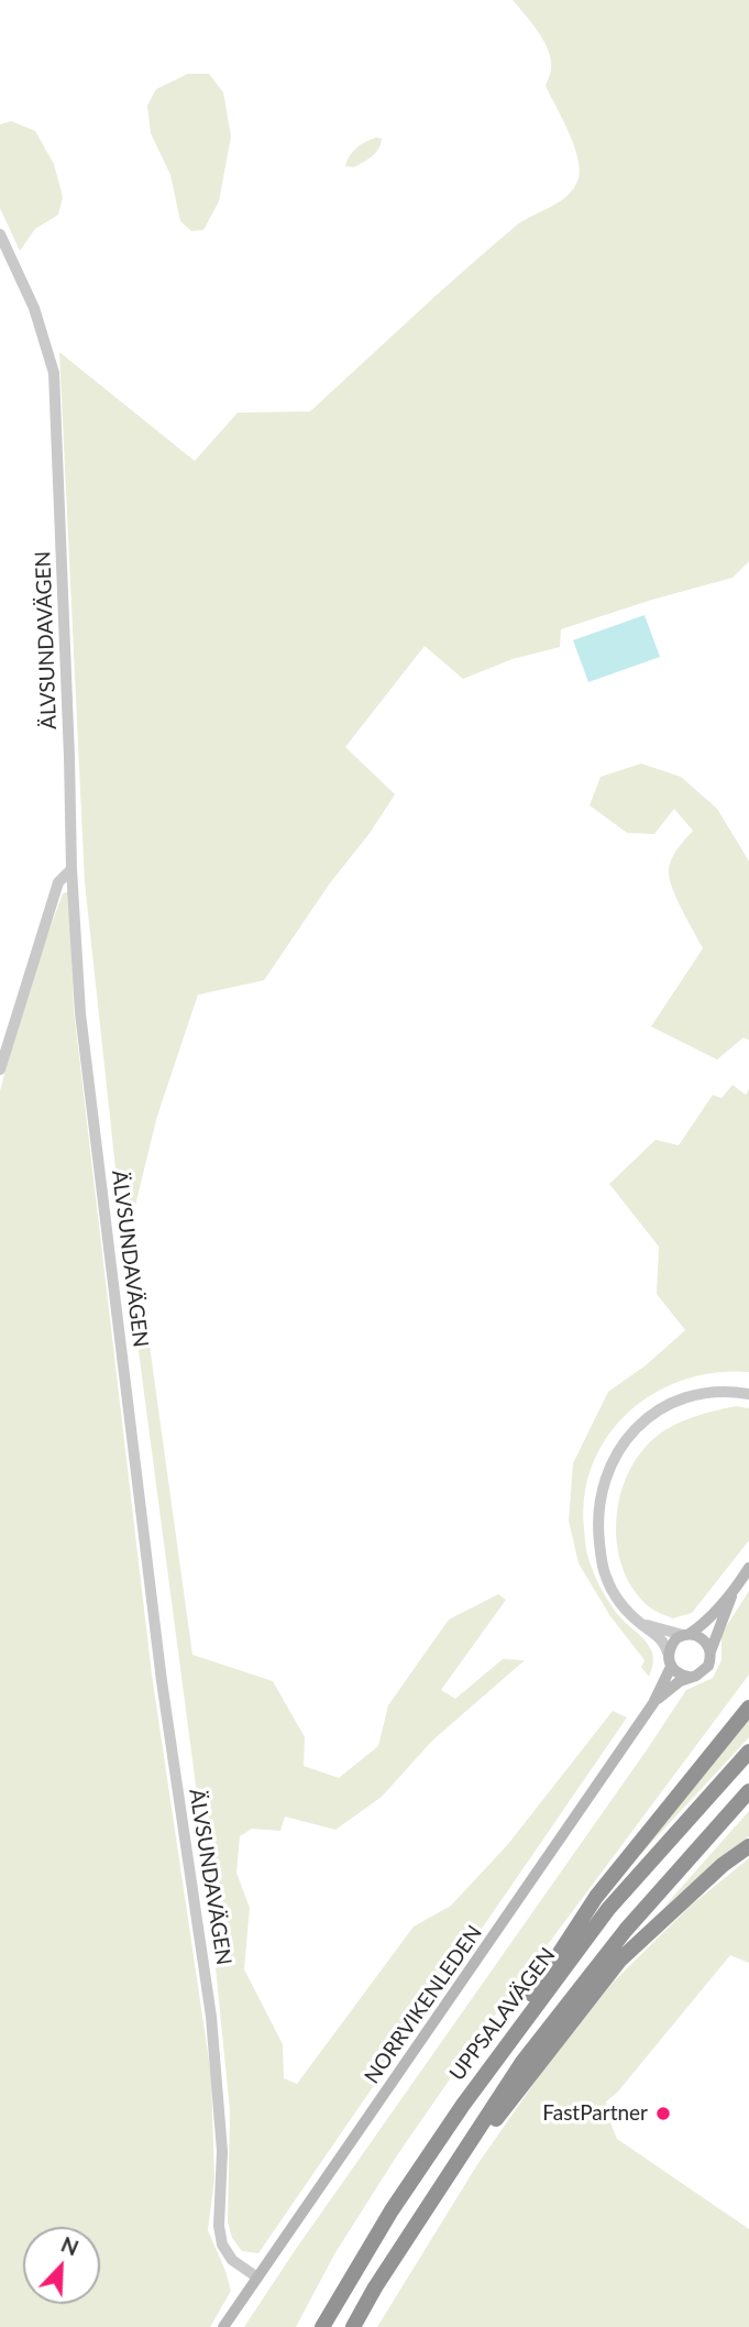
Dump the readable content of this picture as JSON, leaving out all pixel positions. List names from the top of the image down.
{
  "streets": {
    "highway": ["UPPSALAVÄGEN"],
    "main road": ["NORRVIKENLEDEN"],
    "street": ["ÄLVSUNDAVÄGEN"]
  },
  "crossings": [
    ["ÄLVSUNDAVÄGEN", "NORRVIKENLEDEN"]
  ],
  "places": ["FastPartner"],
  "north": "top right"
}
